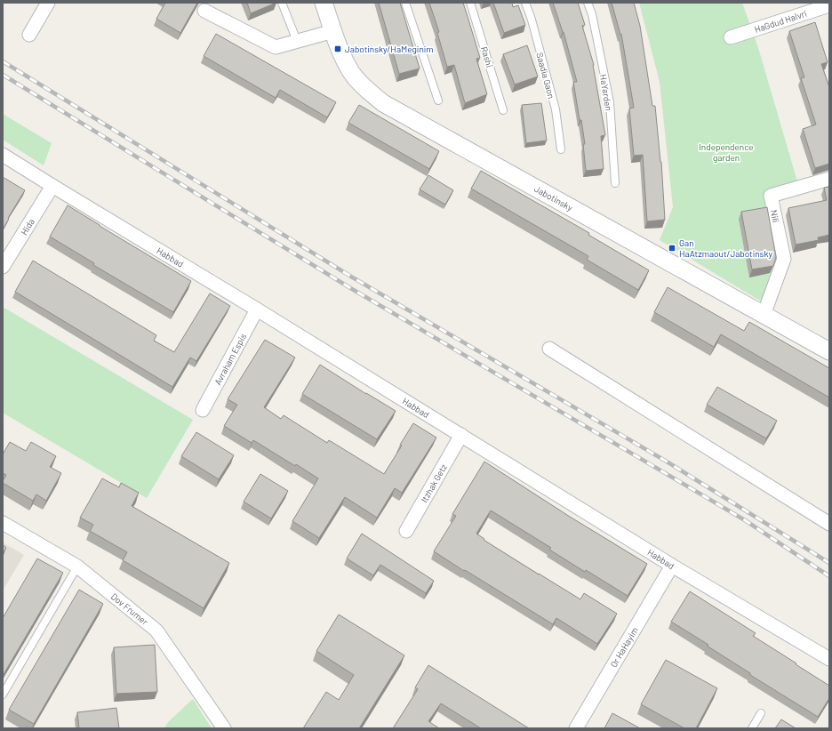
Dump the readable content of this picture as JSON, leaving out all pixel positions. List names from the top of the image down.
{
  "streets": {
    "street": [
      "HaGdud HaIvri",
      "Jabotinsky",
      "Nili",
      "Hida",
      "Habbad",
      "Avraham Espis",
      "Itzhak Getz",
      "Dov Frumer",
      "Or HaHayim"
    ],
    "lane": ["Rashi", "Saadia Gaon", "HaYarden"]
  },
  "crossings": [
    ["Jabotinsky", "Nili"],
    ["Hida", "Habbad"],
    ["Habbad", "Avraham Espis"],
    ["Habbad", "Itzhak Getz"],
    ["Habbad", "Or HaHayim"]
  ],
  "parks": ["Independence garden"],
  "places": {
    "transit": ["Jabotinsky/HaMeginim", "Gan HaAtzmaout/Jabotinsky"]
  }
}
